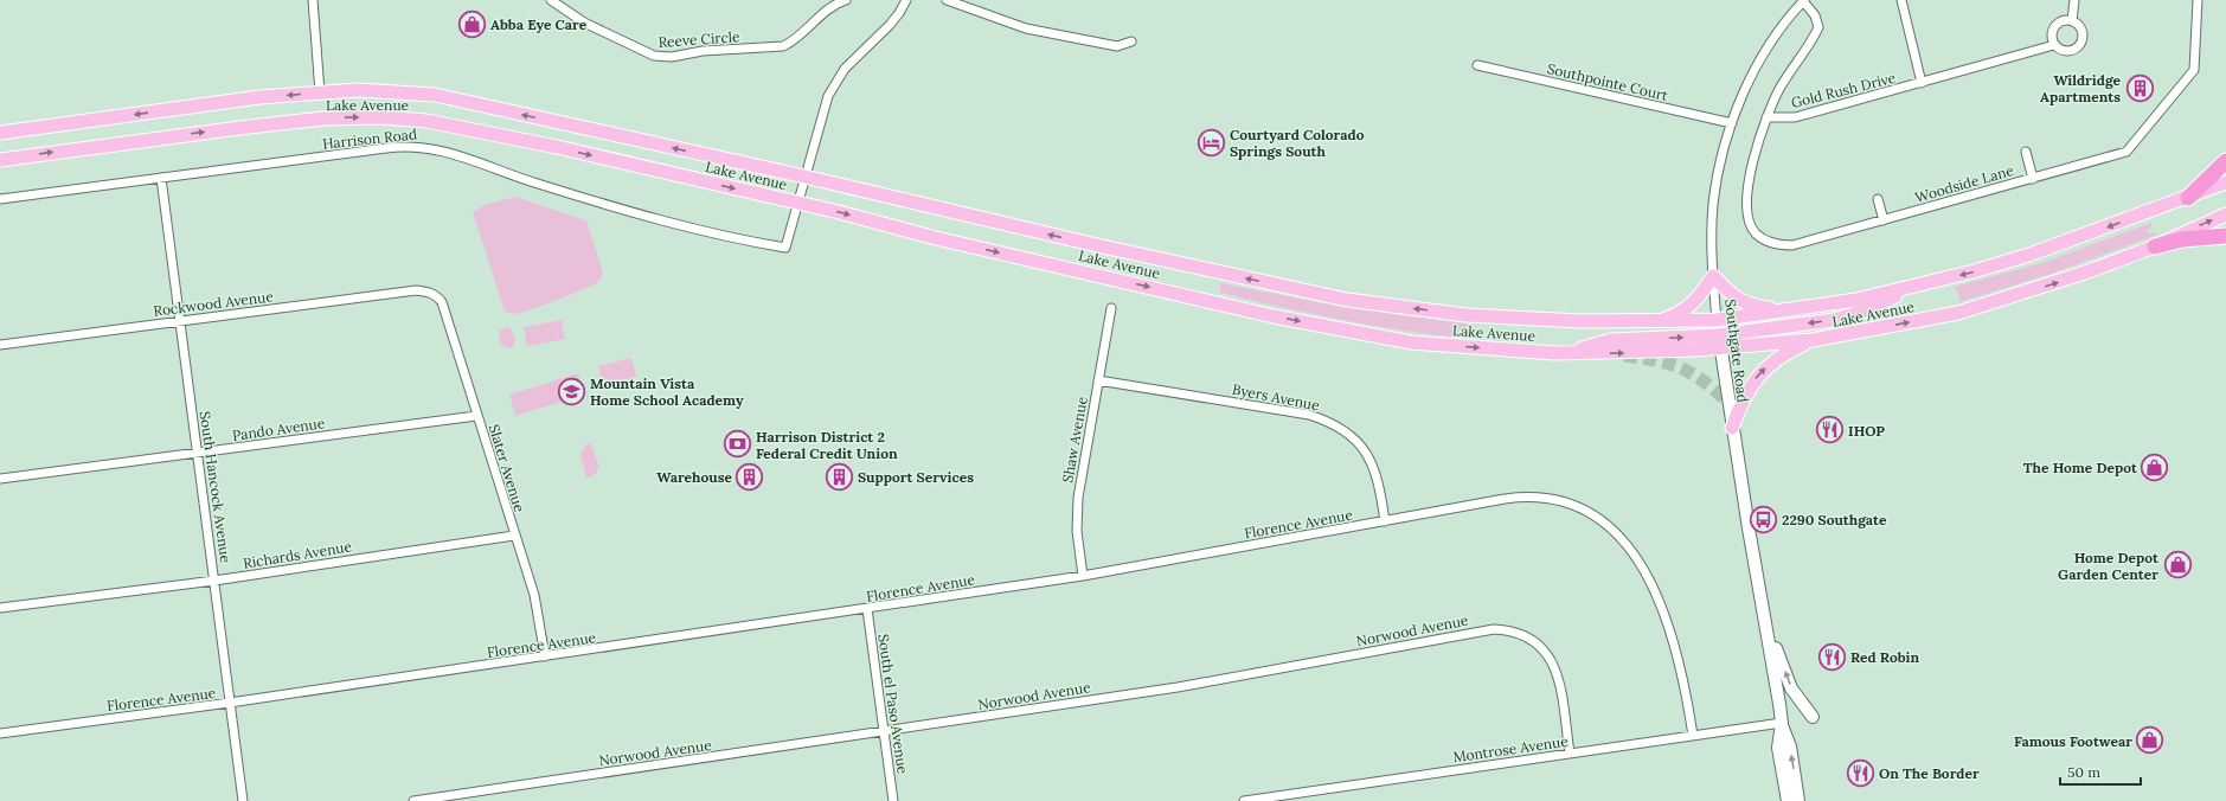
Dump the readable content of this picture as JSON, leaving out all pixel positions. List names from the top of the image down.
{
  "streets": {
    "main road": ["Lake Avenue"],
    "street": [
      "Reeve Circle",
      "Southpointe Court",
      "Gold Rush Drive",
      "Harrison Road",
      "Woodside Lane",
      "Rockwood Avenue",
      "Southgate Road",
      "Byers Avenue",
      "Pando Avenue",
      "Shaw Avenue",
      "Slater Avenue",
      "South Hancock Avenue",
      "Florence Avenue",
      "Richards Avenue",
      "Norwood Avenue",
      "South el Paso Avenue",
      "Montrose Avenue"
    ]
  },
  "crossings": [
    ["Southpointe Court", "Southgate Road"],
    ["Gold Rush Drive", "Woodside Lane"],
    ["Gold Rush Drive", "Southgate Road"],
    ["Lake Avenue", "Harrison Road"],
    ["Lake Avenue", "Southgate Road"],
    ["Harrison Road", "South Hancock Avenue"],
    ["Rockwood Avenue", "Slater Avenue"],
    ["Rockwood Avenue", "South Hancock Avenue"],
    ["Southgate Road", "Montrose Avenue"],
    ["Byers Avenue", "Shaw Avenue"],
    ["Byers Avenue", "Florence Avenue"],
    ["Pando Avenue", "Slater Avenue"],
    ["Pando Avenue", "South Hancock Avenue"],
    ["Shaw Avenue", "Florence Avenue"],
    ["Slater Avenue", "Florence Avenue"],
    ["Slater Avenue", "Richards Avenue"],
    ["South Hancock Avenue", "Florence Avenue"],
    ["South Hancock Avenue", "Richards Avenue"],
    ["Florence Avenue", "South el Paso Avenue"],
    ["Florence Avenue", "Montrose Avenue"],
    ["Norwood Avenue", "South el Paso Avenue"],
    ["Norwood Avenue", "Montrose Avenue"]
  ],
  "places": {
    "shop": [
      "Abba Eye Care",
      "The Home Depot",
      "Home Depot Garden Center",
      "Famous Footwear"
    ],
    "building": ["Wildridge Apartments", "Warehouse", "Support Services"],
    "hotel": ["Courtyard Colorado Springs South"],
    "school or university": ["Mountain Vista Home School Academy"],
    "restaurant": ["IHOP", "Red Robin", "On The Border"],
    "bank": ["Harrison District 2 Federal Credit Union"],
    "bus stop": ["2290 Southgate"]
  },
  "scale_bar": "50 m"
}
